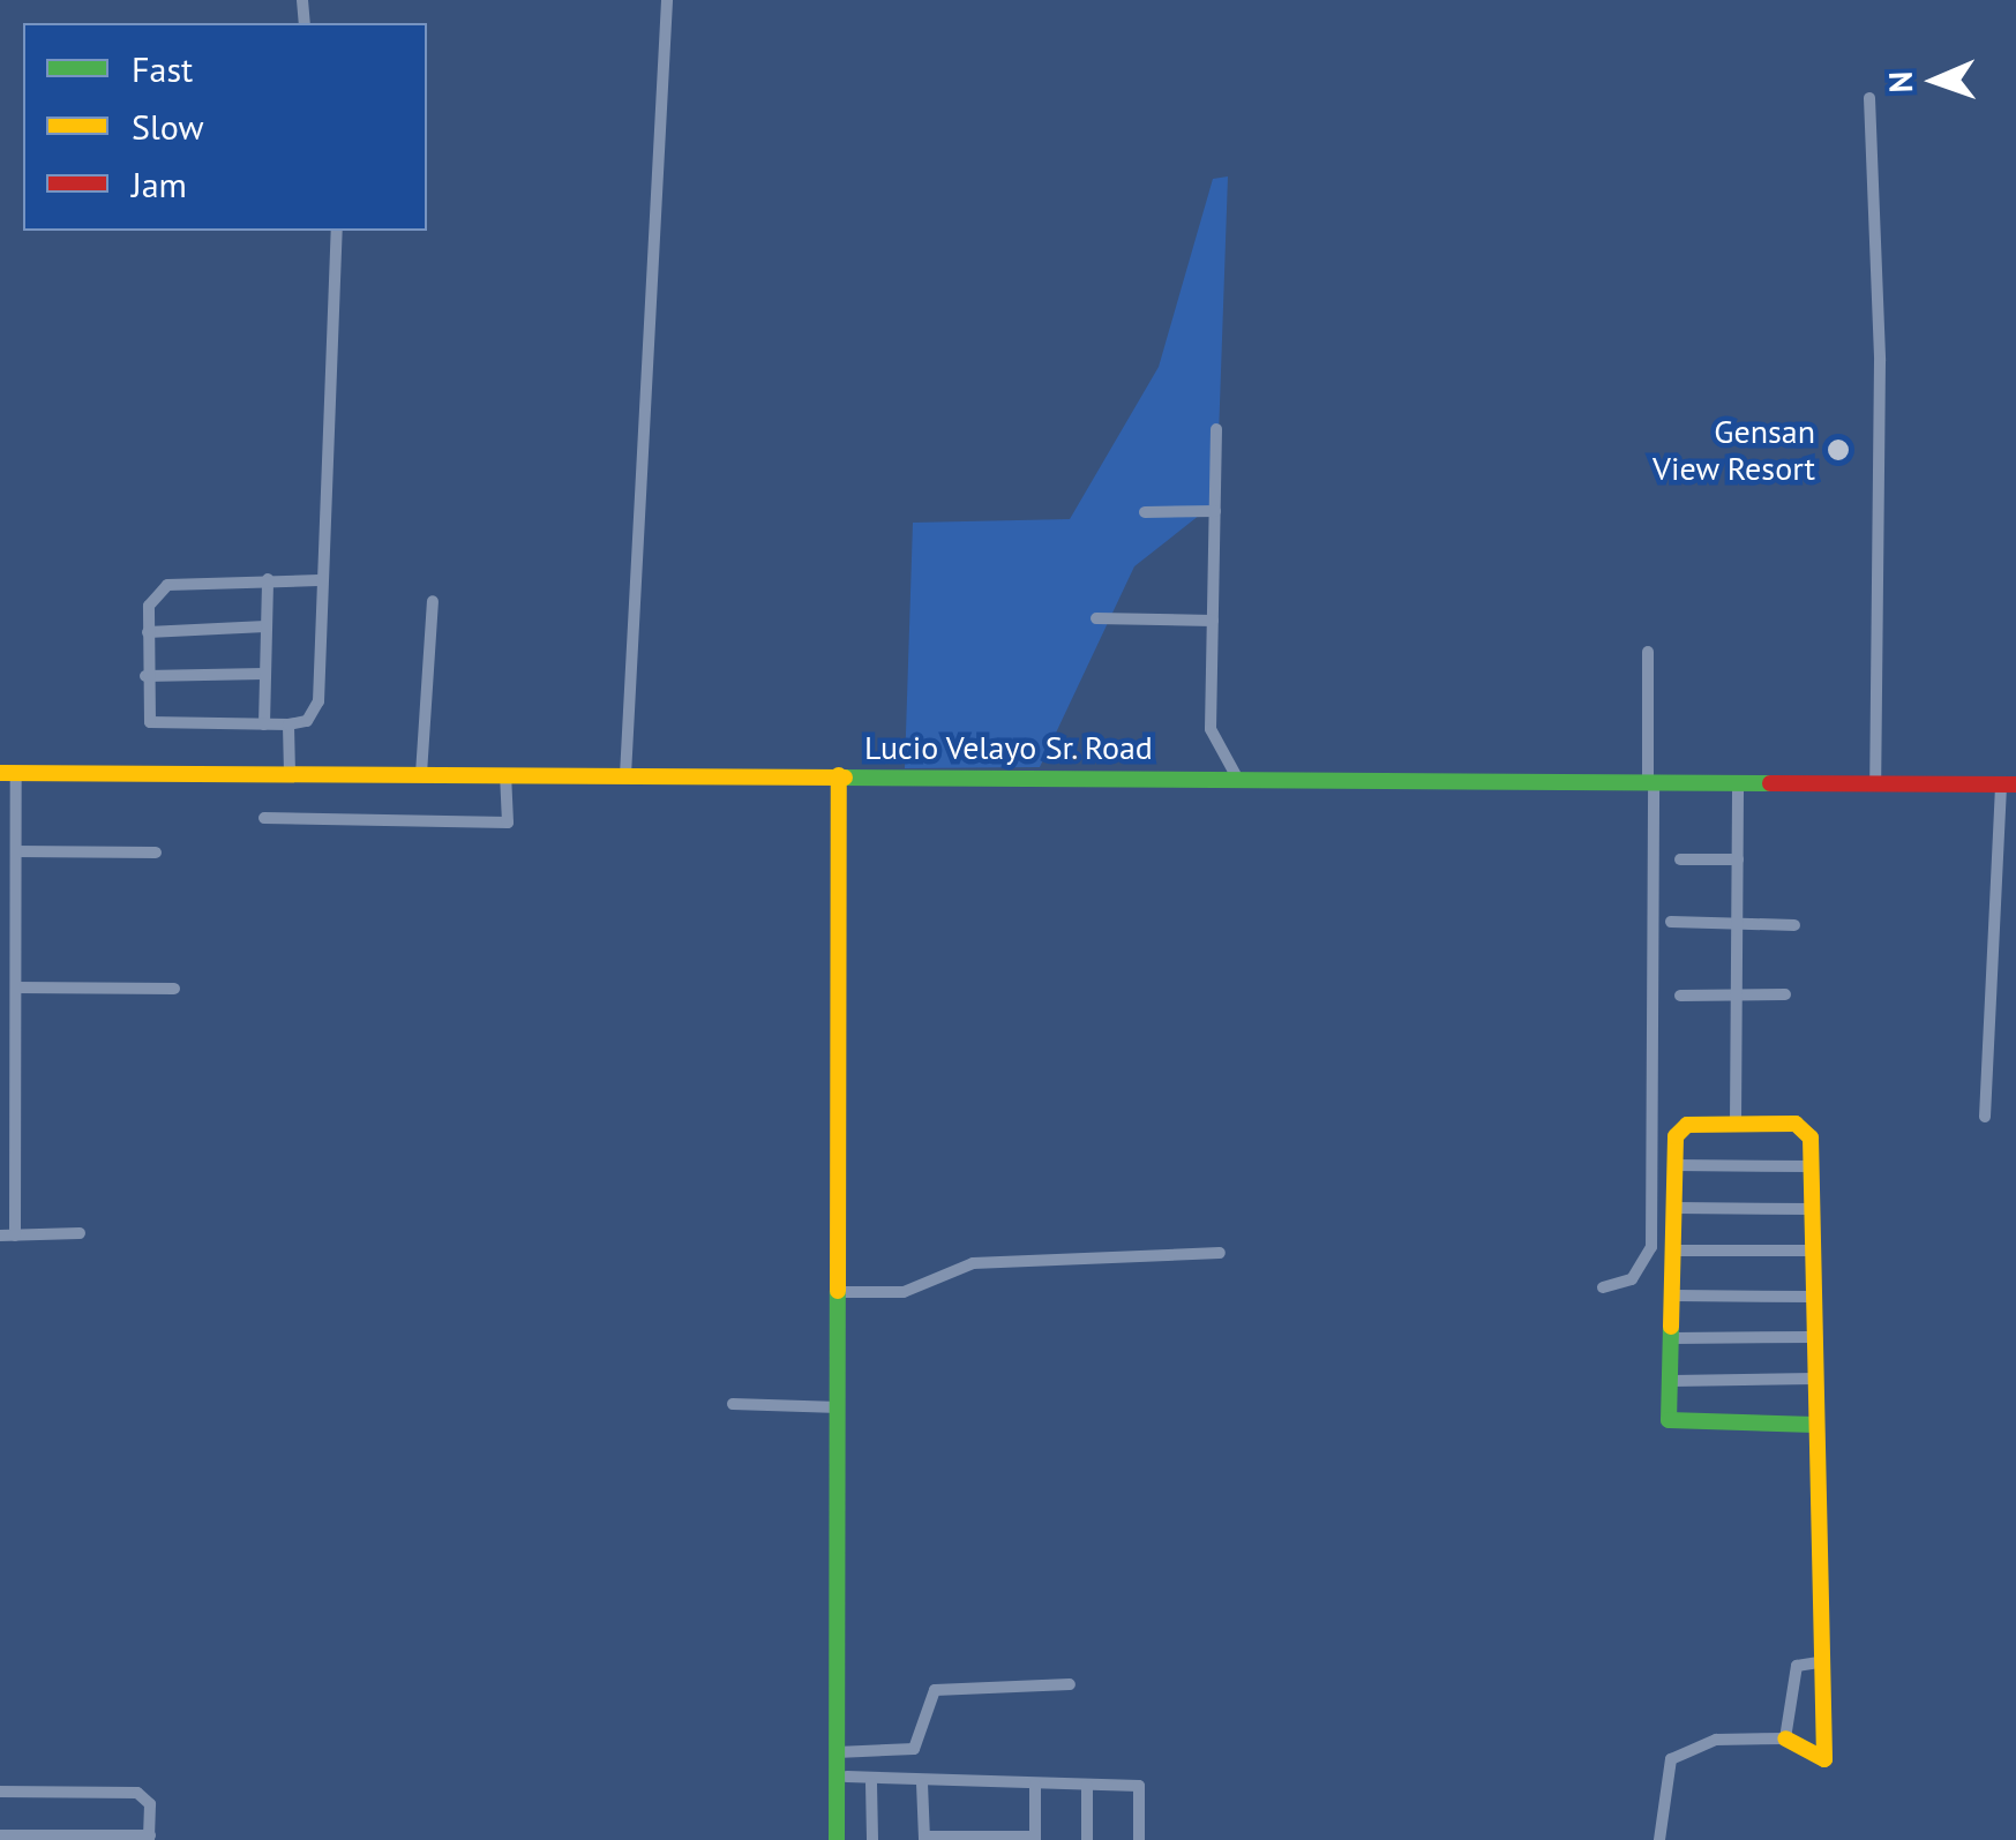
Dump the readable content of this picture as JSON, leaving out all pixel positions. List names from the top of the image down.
{
  "streets": {
    "street": ["Lucio Velayo Sr. Road"]
  },
  "places": ["Gensan View Resort"],
  "legend": ["Fast", "Slow", "Jam"],
  "north": "left"
}
